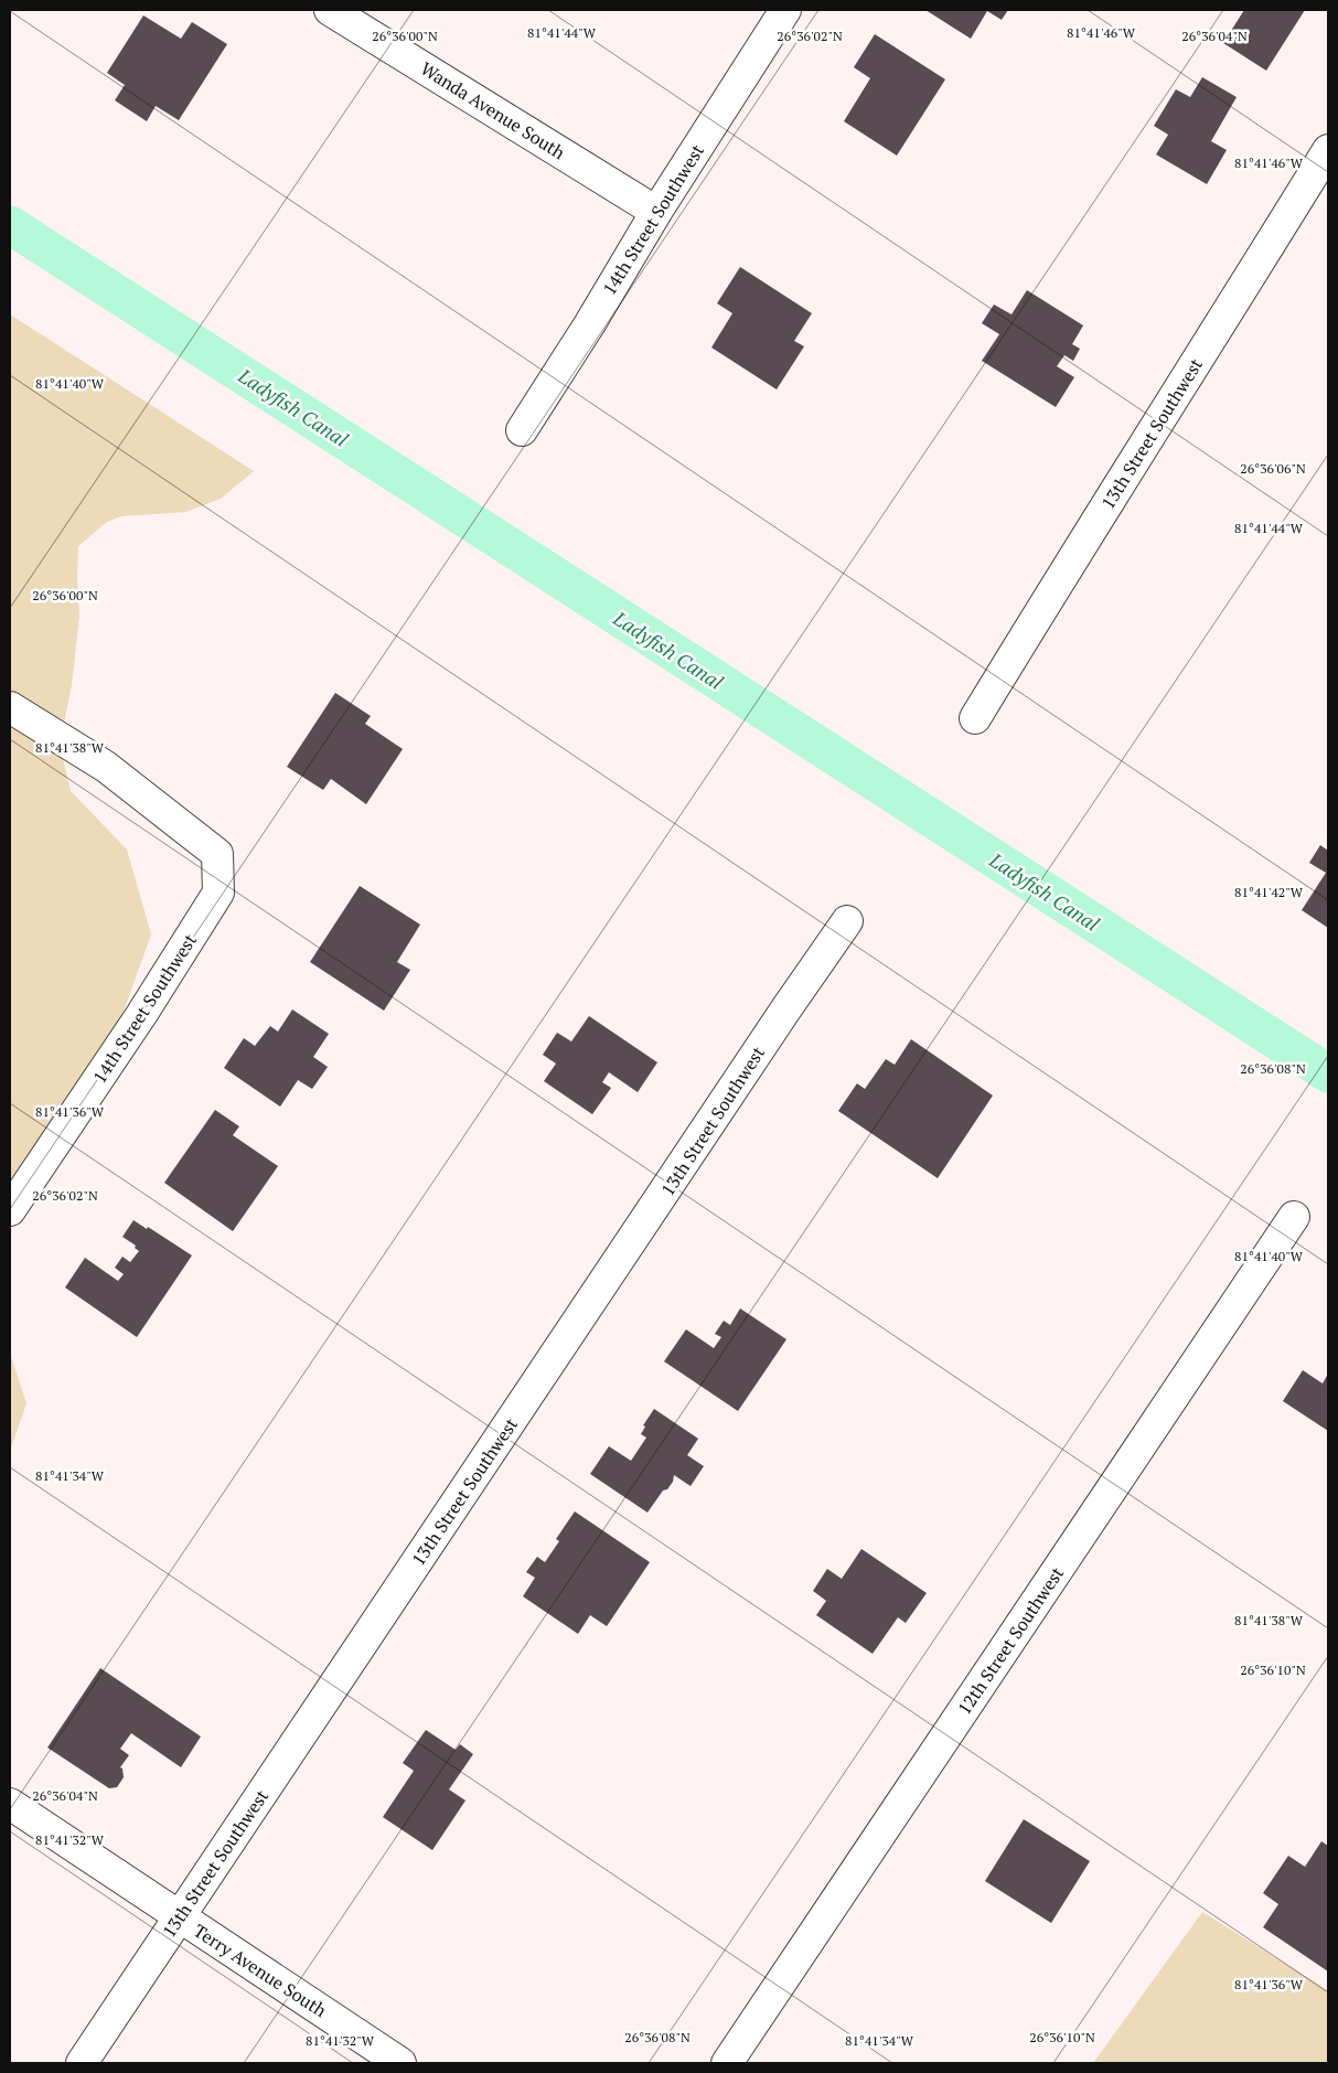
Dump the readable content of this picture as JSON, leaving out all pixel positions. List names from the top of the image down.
{
  "streets": {
    "street": [
      "Wanda Avenue South",
      "14th Street Southwest",
      "13th Street Southwest",
      "12th Street Southwest",
      "Terry Avenue South"
    ]
  },
  "crossings": [
    ["Wanda Avenue South", "14th Street Southwest"],
    ["13th Street Southwest", "Terry Avenue South"]
  ],
  "water": ["Ladyfish Canal"],
  "coordinates": [
    "81°41'46\"W",
    "81°41'44\"W",
    "26°36'00\"N",
    "26°36'02\"N",
    "26°36'04\"N",
    "81°41'40\"W",
    "26°36'06\"N",
    "81°41'38\"W",
    "81°41'42\"W",
    "26°36'08\"N",
    "81°41'36\"W",
    "81°41'34\"W",
    "26°36'10\"N",
    "81°41'32\"W"
  ]
}
